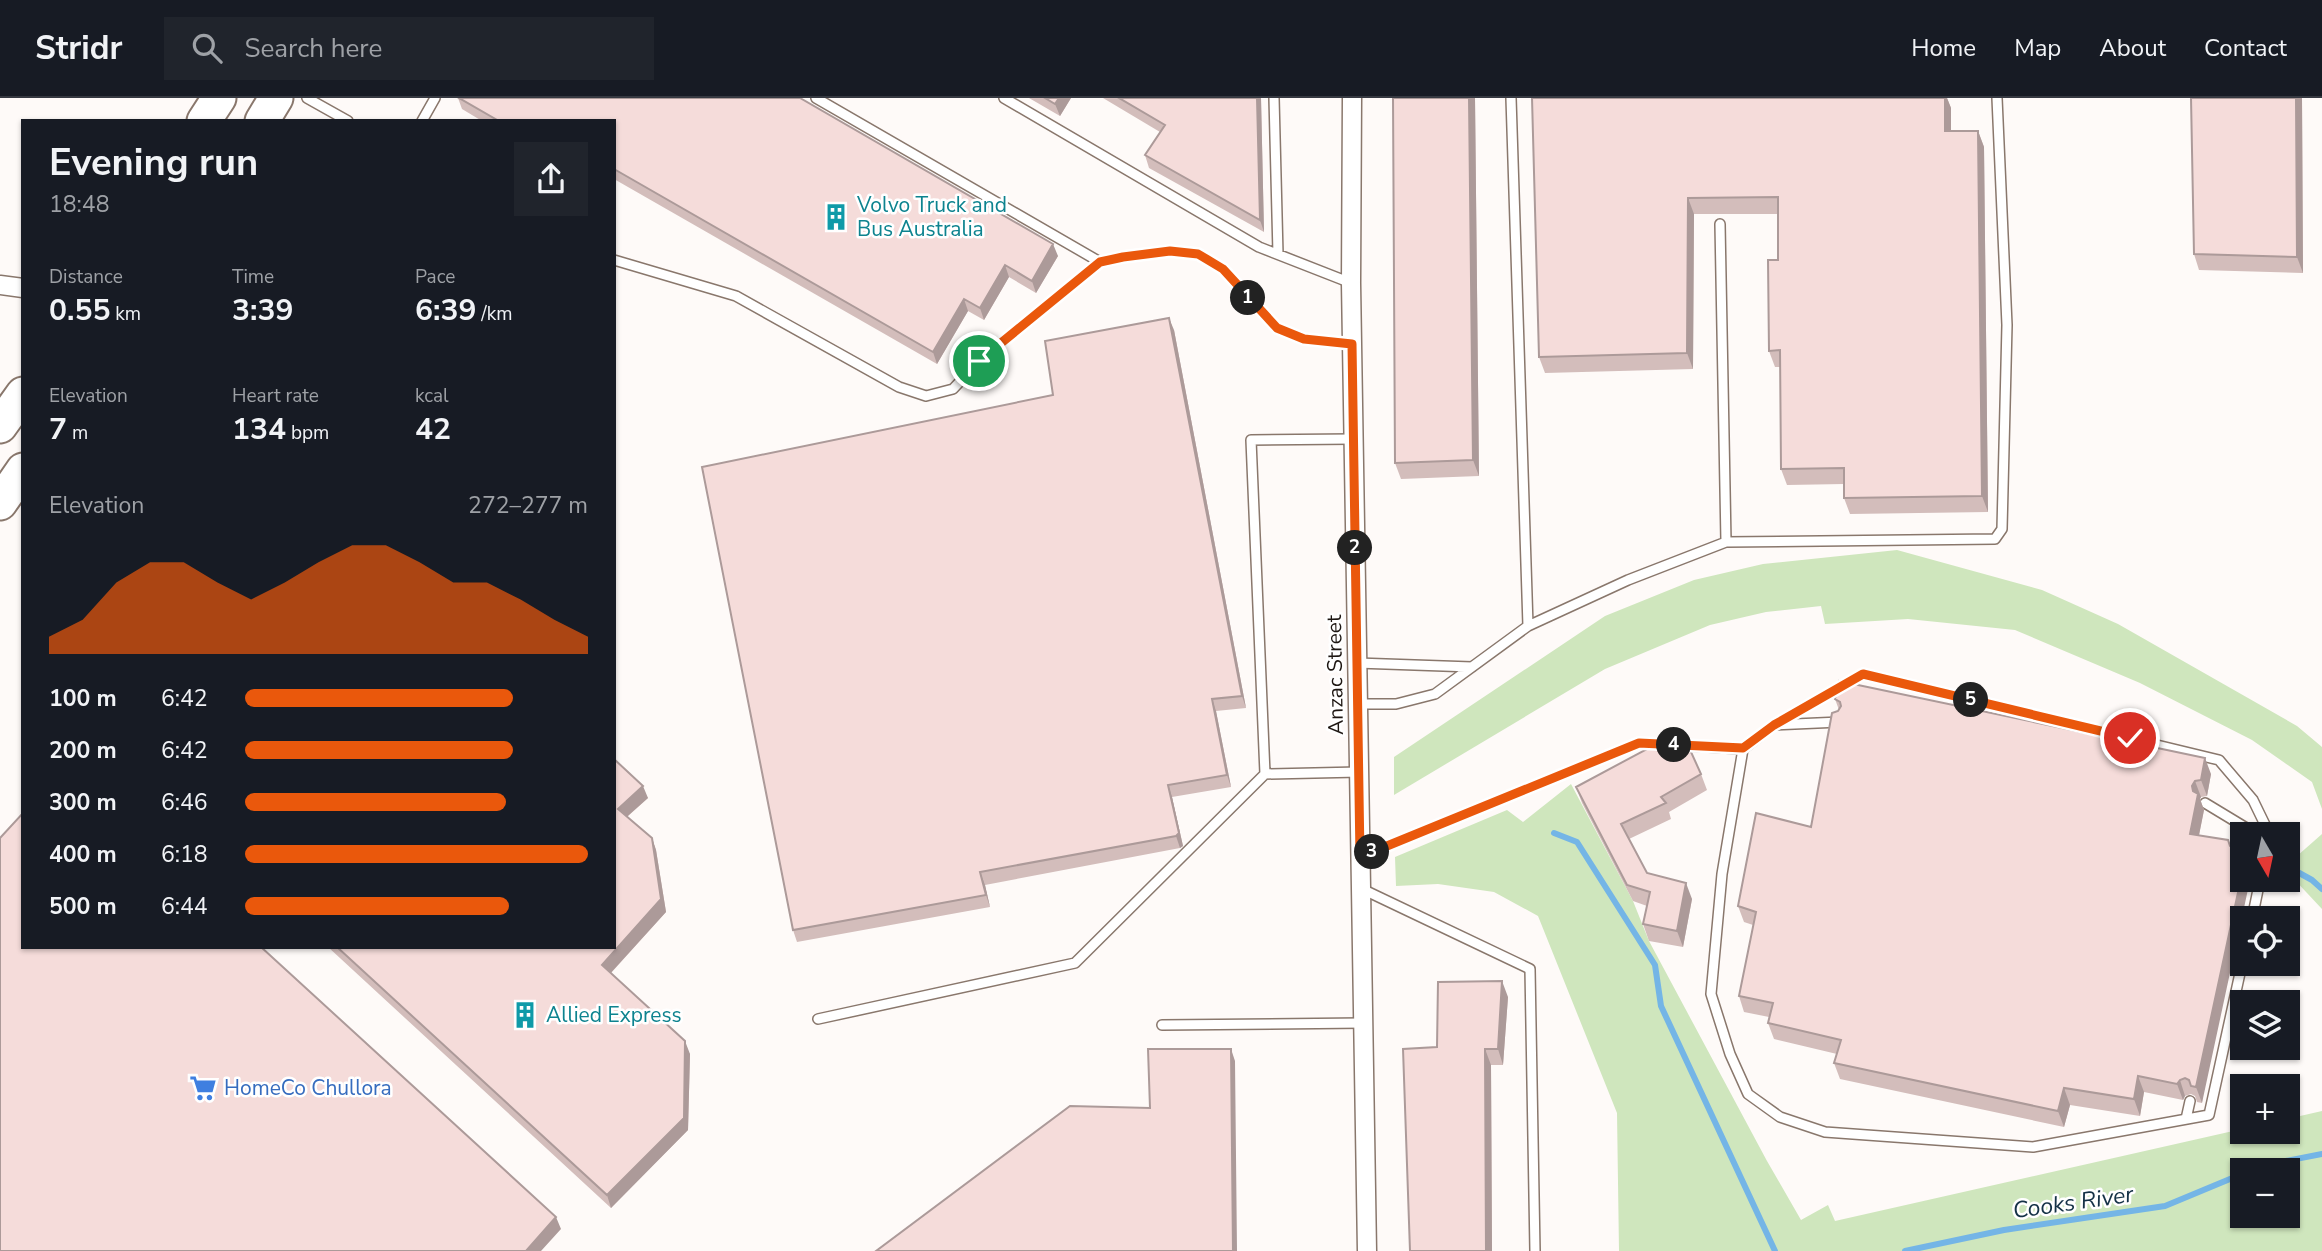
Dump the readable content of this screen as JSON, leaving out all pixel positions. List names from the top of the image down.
{
  "streets": {
    "street": ["Anzac Street"]
  },
  "water": ["Cooks River"],
  "places": {
    "building": ["Volvo Truck and Bus Australia", "Allied Express"],
    "supermarket": ["HomeCo Chullora"]
  },
  "north": "bottom",
  "page": {
    "header": "Stridr",
    "search": "Search here",
    "nav": [
      "Home",
      "Map",
      "About",
      "Contact"
    ],
    "heading": ["Evening run", "18:48"],
    "stats": [
      ["Distance", "0.55 km"],
      ["Time", "3:39"],
      ["Pace", "6:39 /km"],
      ["Elevation", "7 m"],
      ["Heart rate", "134 bpm"],
      ["kcal", "42"]
    ],
    "pins": [
      "1",
      "2",
      "5",
      "4",
      "3"
    ],
    "chart": ["Elevation", "272–277 m"],
    "list": [
      {
        "name": "100 m",
        "note": "6:42"
      },
      {
        "name": "200 m",
        "note": "6:42"
      },
      {
        "name": "300 m",
        "note": "6:46"
      },
      {
        "name": "400 m",
        "note": "6:18"
      },
      {
        "name": "500 m",
        "note": "6:44"
      }
    ],
    "map_buttons": ["+", "−"]
  }
}
